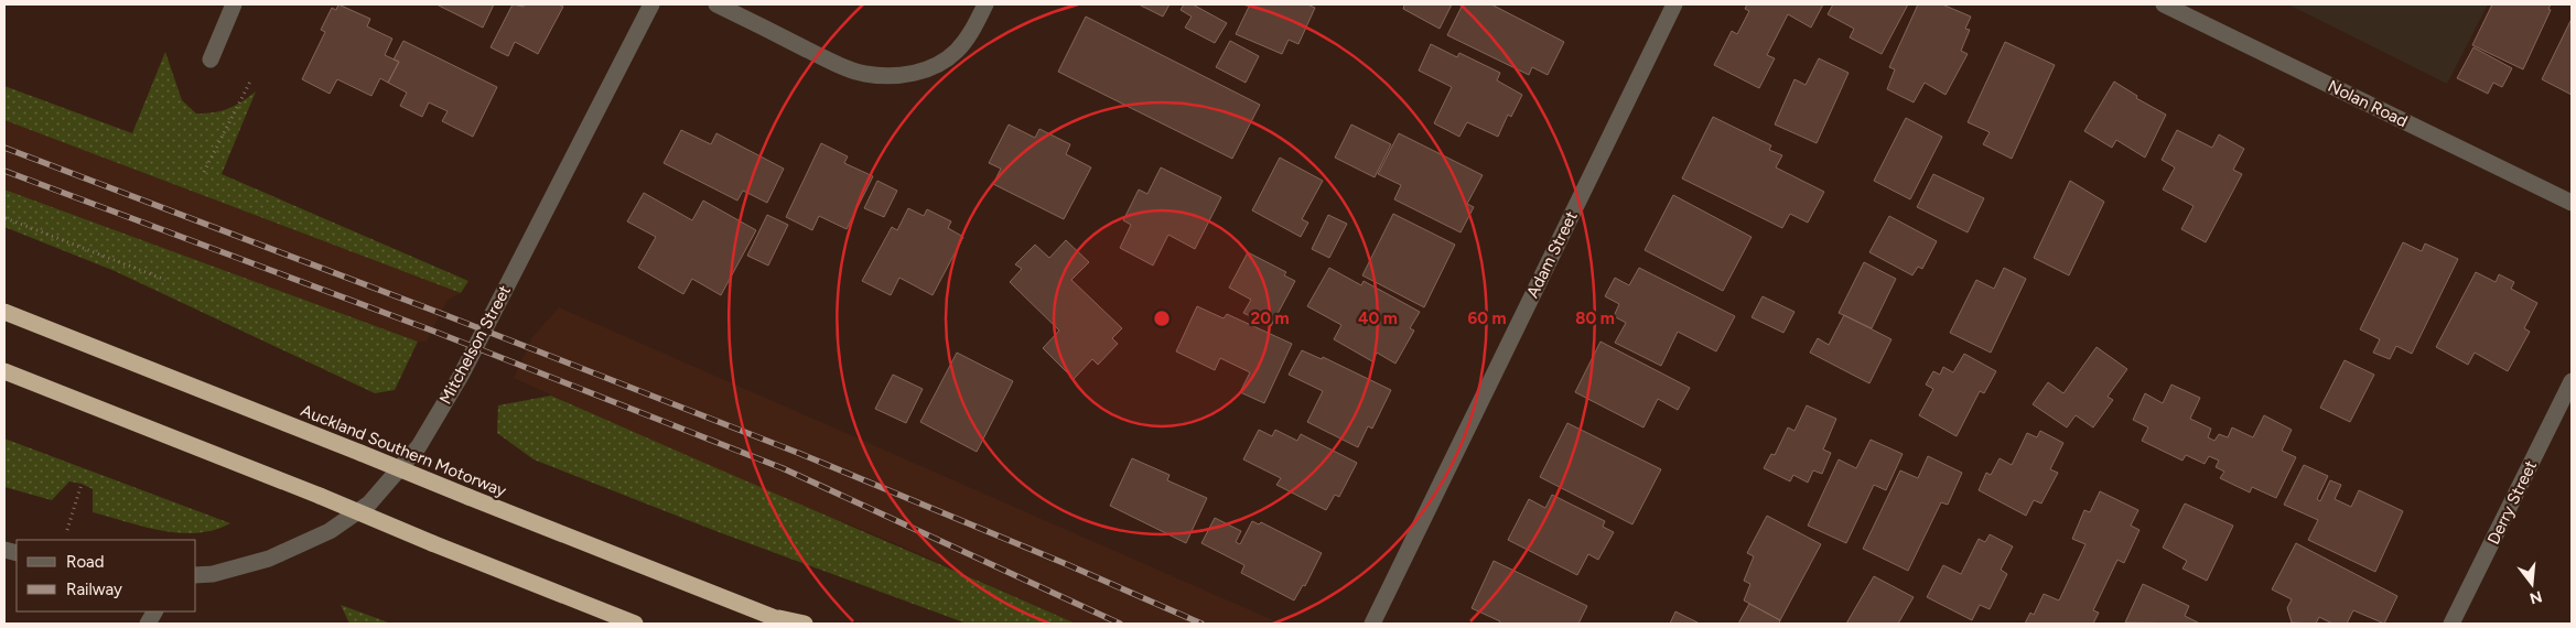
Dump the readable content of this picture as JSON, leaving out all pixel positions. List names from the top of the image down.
{
  "streets": {
    "highway": ["Auckland Southern Motorway"],
    "street": [
      "Nolan Road",
      "Adam Street",
      "Mitchelson Street",
      "Derry Street"
    ]
  },
  "legend": ["Road", "Railway"],
  "north": "bottom",
  "rings": [
    "20 m",
    "40 m",
    "60 m",
    "80 m"
  ]
}
